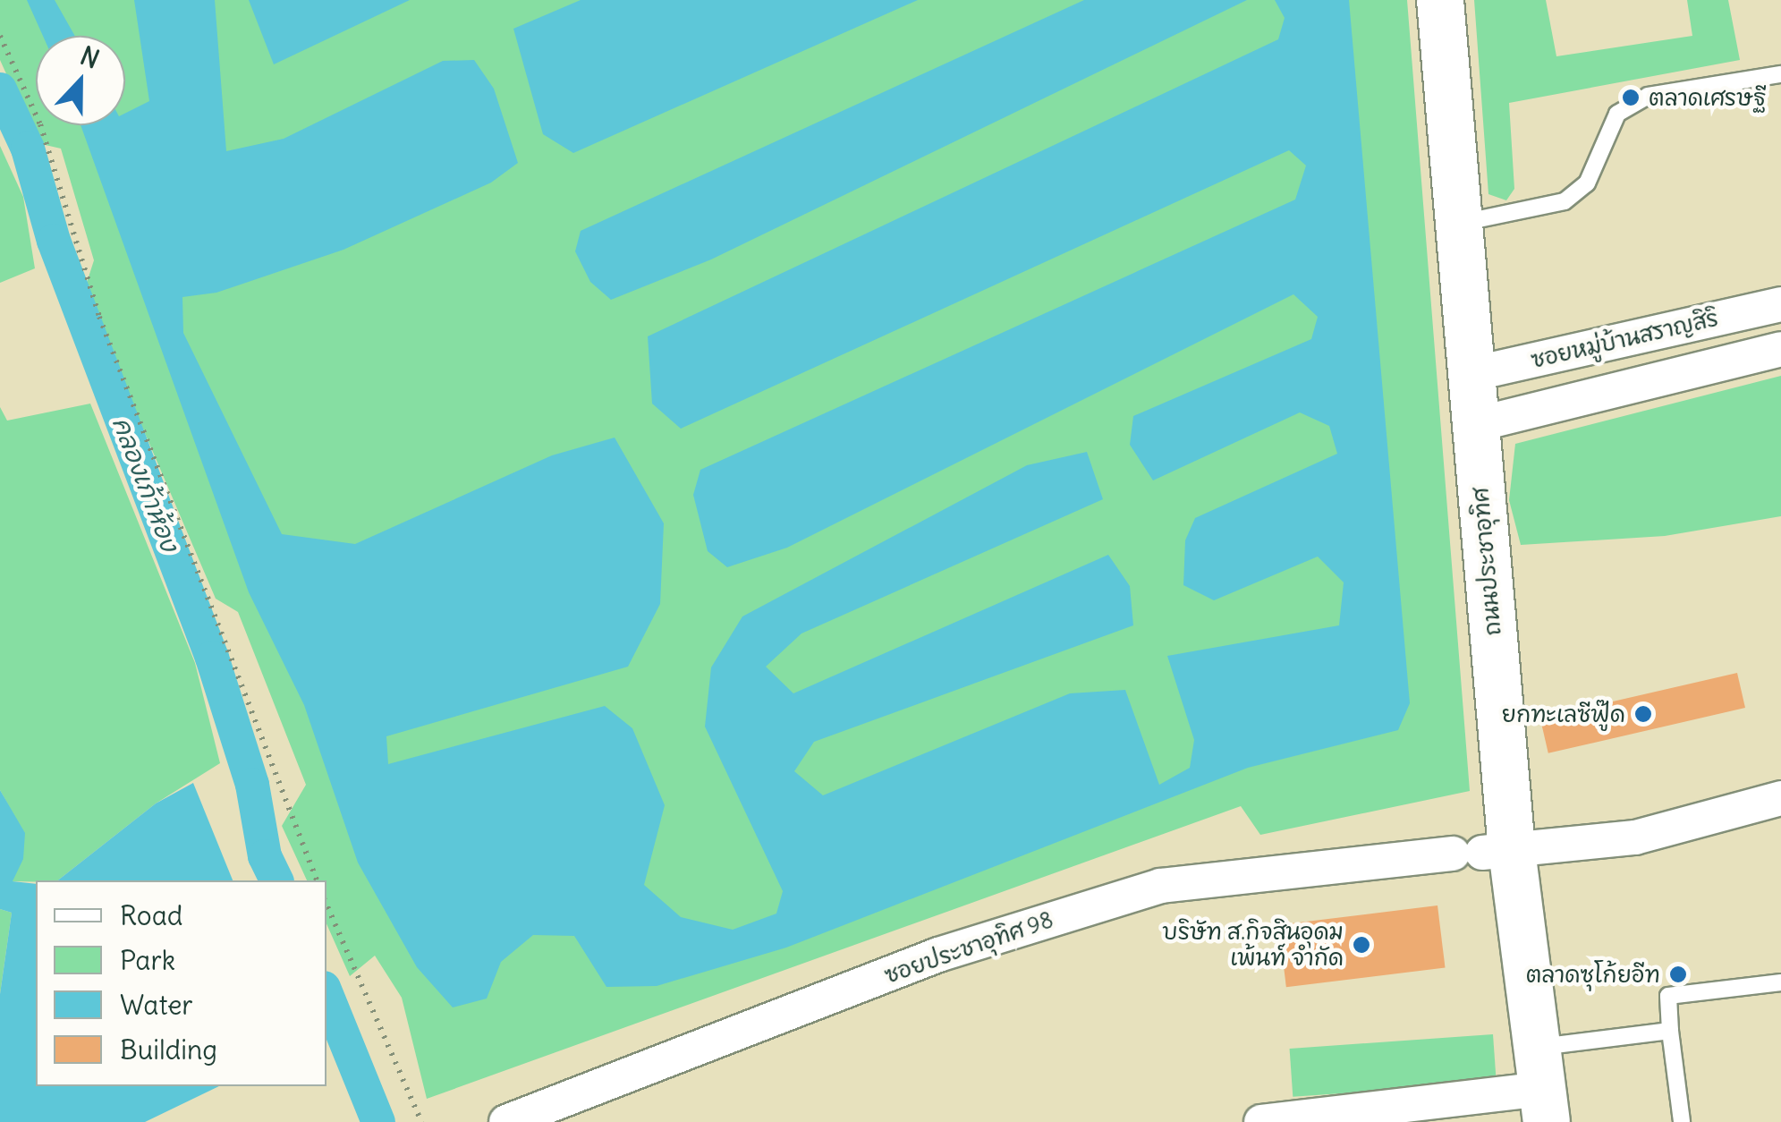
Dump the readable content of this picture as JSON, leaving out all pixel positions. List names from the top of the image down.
{
  "streets": {
    "main road": ["ถนนประชาอุทิศ"],
    "street": ["ซอยหมู่บ้านสราญสิริ", "ซอยประชาอุทิศ 98"]
  },
  "crossings": [
    ["ซอยหมู่บ้านสราญสิริ", "ถนนประชาอุทิศ"],
    ["ถนนประชาอุทิศ", "ซอยประชาอุทิศ 98"]
  ],
  "water": ["คลองเก้าห้อง"],
  "places": [
    "ตลาดเศรษฐี",
    "ยกทะเลซีฟู๊ด",
    "บริษัท ส.กิจสินอุดม เพ้นท์ จำกัด",
    "ตลาดซุโก้ยอีท"
  ],
  "legend": [
    "Road",
    "Park",
    "Water",
    "Building"
  ],
  "north": "top"
}
